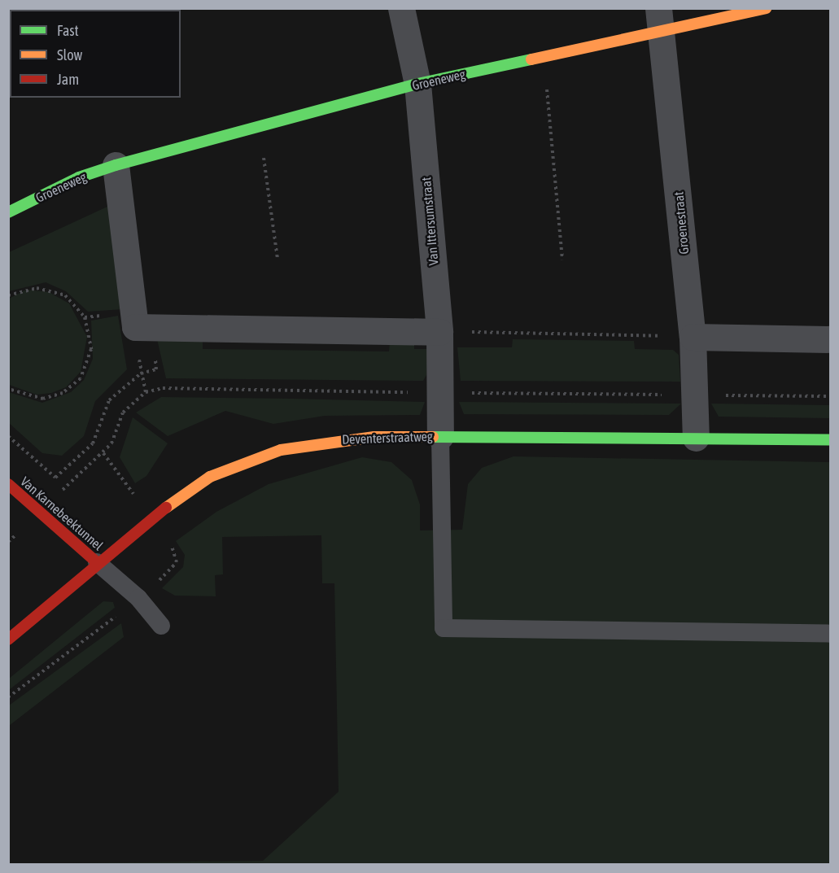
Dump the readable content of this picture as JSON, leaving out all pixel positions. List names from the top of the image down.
{
  "streets": {
    "street": [
      "Groeneweg",
      "Van Ittersumstraat",
      "Groenestraat",
      "Deventerstraatweg",
      "Van Karnebeektunnel"
    ]
  },
  "crossings": [
    ["Groeneweg", "Van Ittersumstraat"],
    ["Groeneweg", "Groenestraat"],
    ["Van Ittersumstraat", "Deventerstraatweg"],
    ["Groenestraat", "Deventerstraatweg"],
    ["Deventerstraatweg", "Van Karnebeektunnel"]
  ],
  "legend": ["Fast", "Slow", "Jam"]
}
